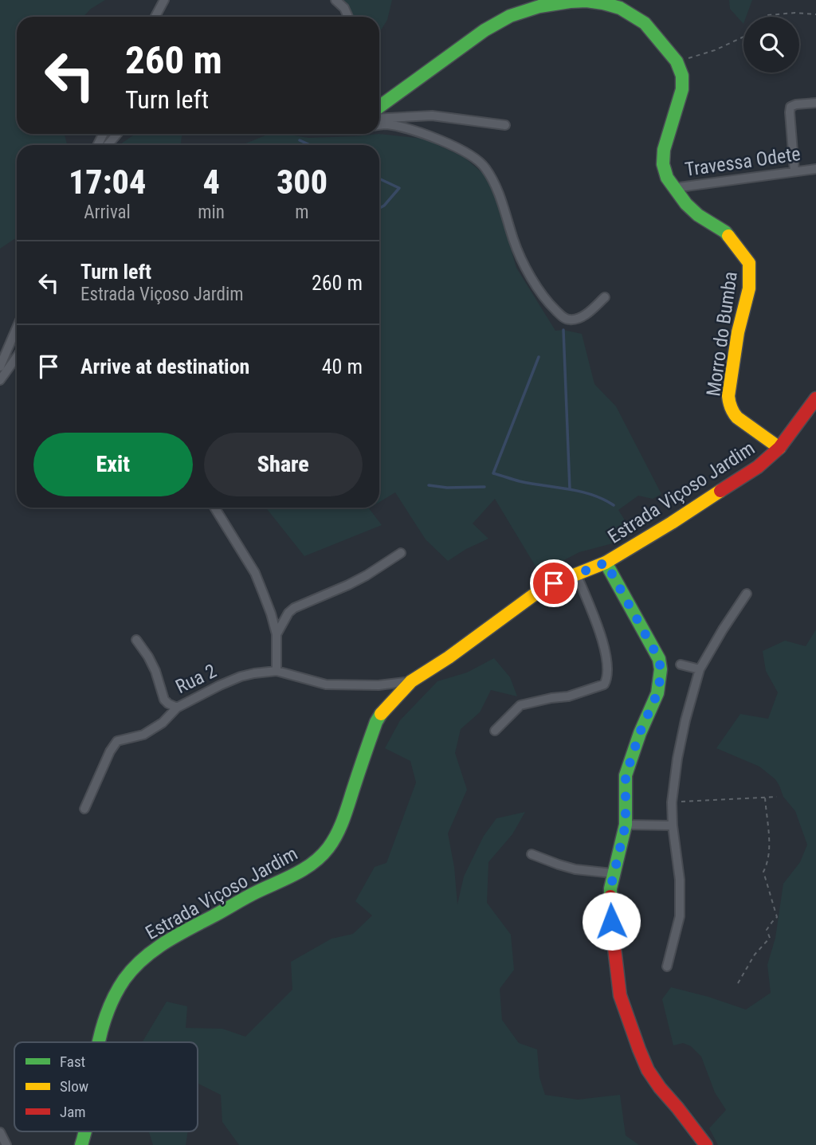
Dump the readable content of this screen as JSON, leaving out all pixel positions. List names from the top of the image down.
{
  "streets": {
    "street": [
      "Travessa Odete",
      "Morro do Bumba",
      "Estrada Viçoso Jardim",
      "Rua 2"
    ]
  },
  "crossings": [
    ["Travessa Odete", "Morro do Bumba"],
    ["Morro do Bumba", "Estrada Viçoso Jardim"]
  ],
  "legend": ["Fast", "Slow", "Jam"],
  "page": {
    "turn": ["260 m", "Turn left"],
    "eta": [
      "17:04",
      "Arrival",
      "4",
      "min",
      "300",
      "m"
    ],
    "list": [
      {
        "name": "Turn left",
        "note": "Estrada Viçoso Jardim",
        "value": "260 m"
      },
      {
        "name": "Arrive at destination",
        "value": "40 m"
      }
    ],
    "buttons": ["Exit", "Share"]
  }
}
